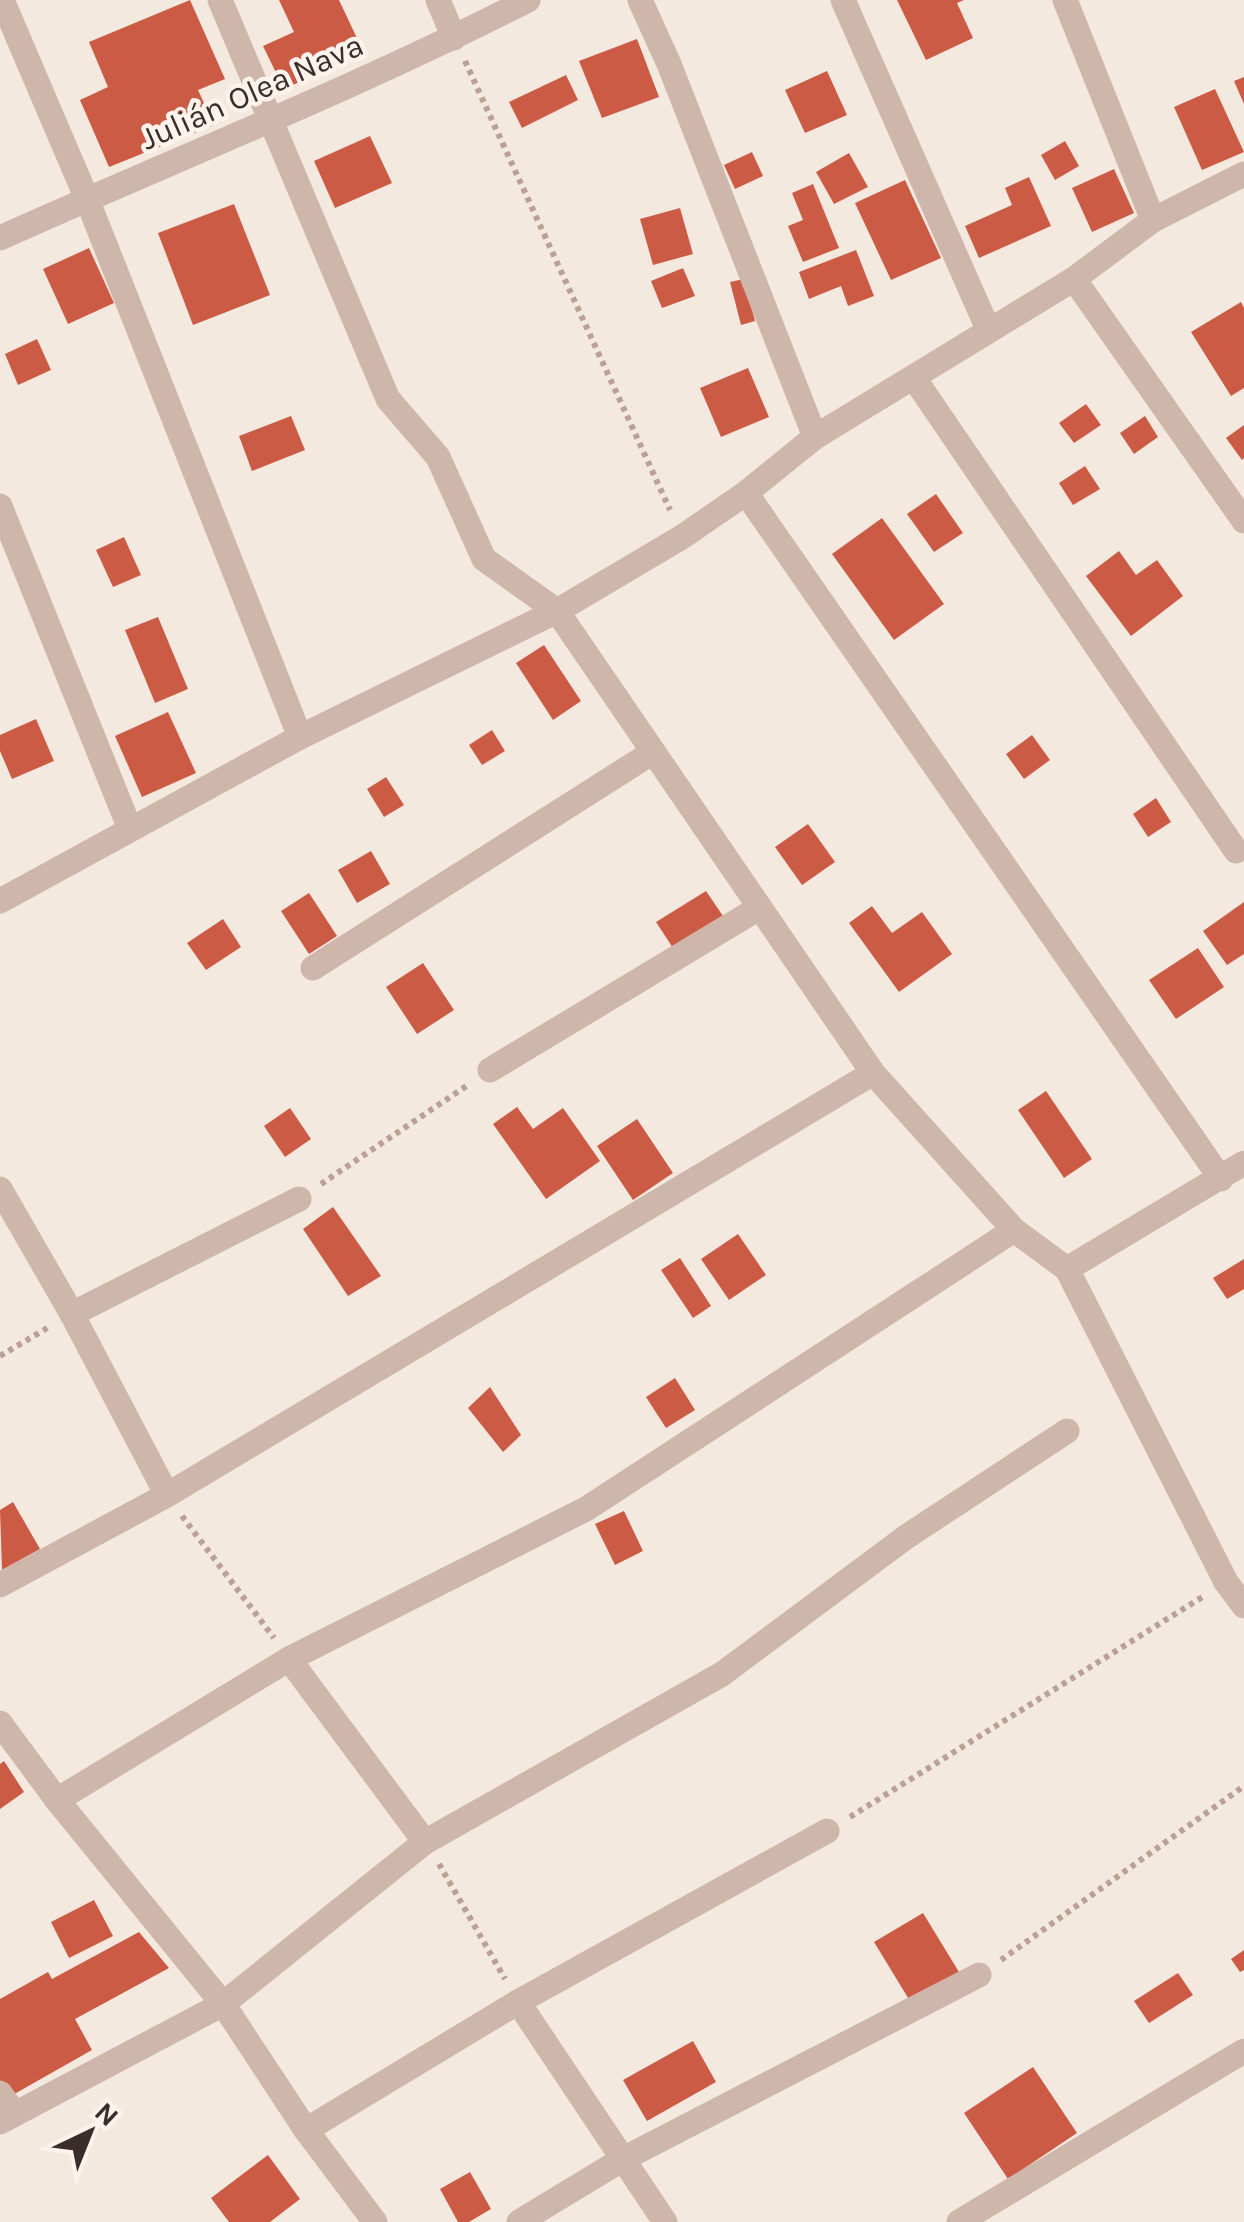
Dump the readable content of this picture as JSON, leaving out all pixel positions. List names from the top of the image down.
{
  "streets": {
    "street": ["Julián Olea Nava"]
  },
  "north": "top right"
}
